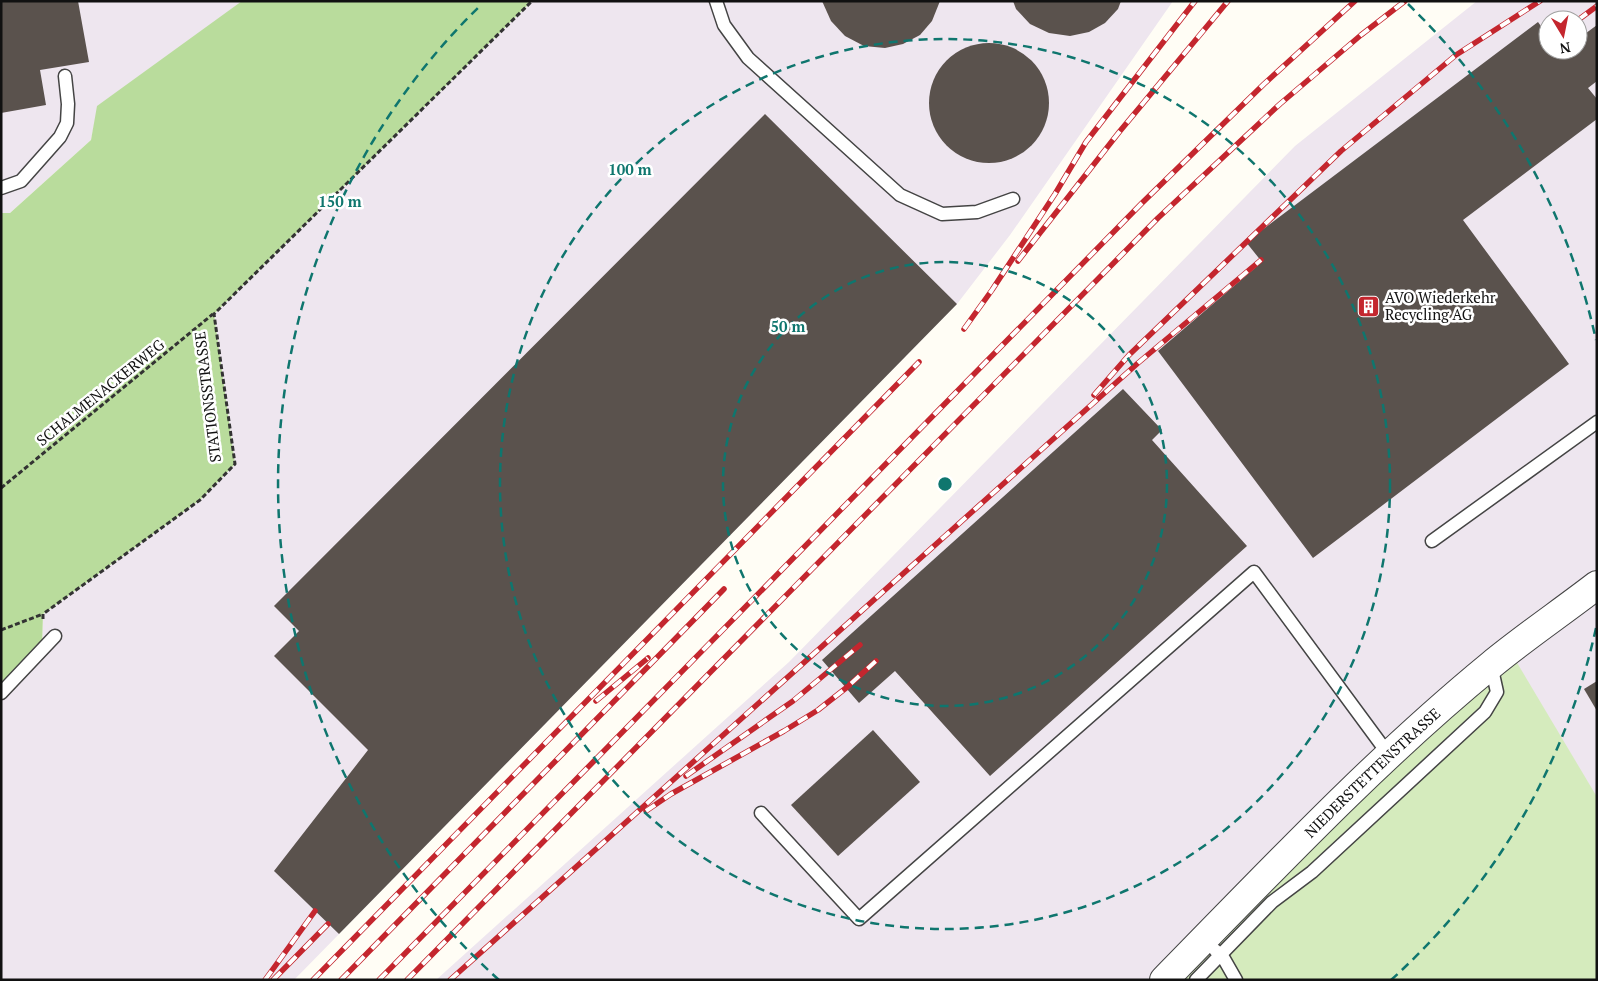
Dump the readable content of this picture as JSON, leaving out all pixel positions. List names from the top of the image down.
{
  "streets": {
    "street": ["NIEDERSTETTENSTRASSE"],
    "path": ["SCHALMENACKERWEG", "STATIONSSTRASSE"]
  },
  "crossings": [
    ["SCHALMENACKERWEG", "STATIONSSTRASSE"]
  ],
  "places": {
    "building": ["AVO Wiederkehr Recycling AG"]
  },
  "north": "bottom",
  "rings": ["100 m", "150 m", "50 m"]
}
